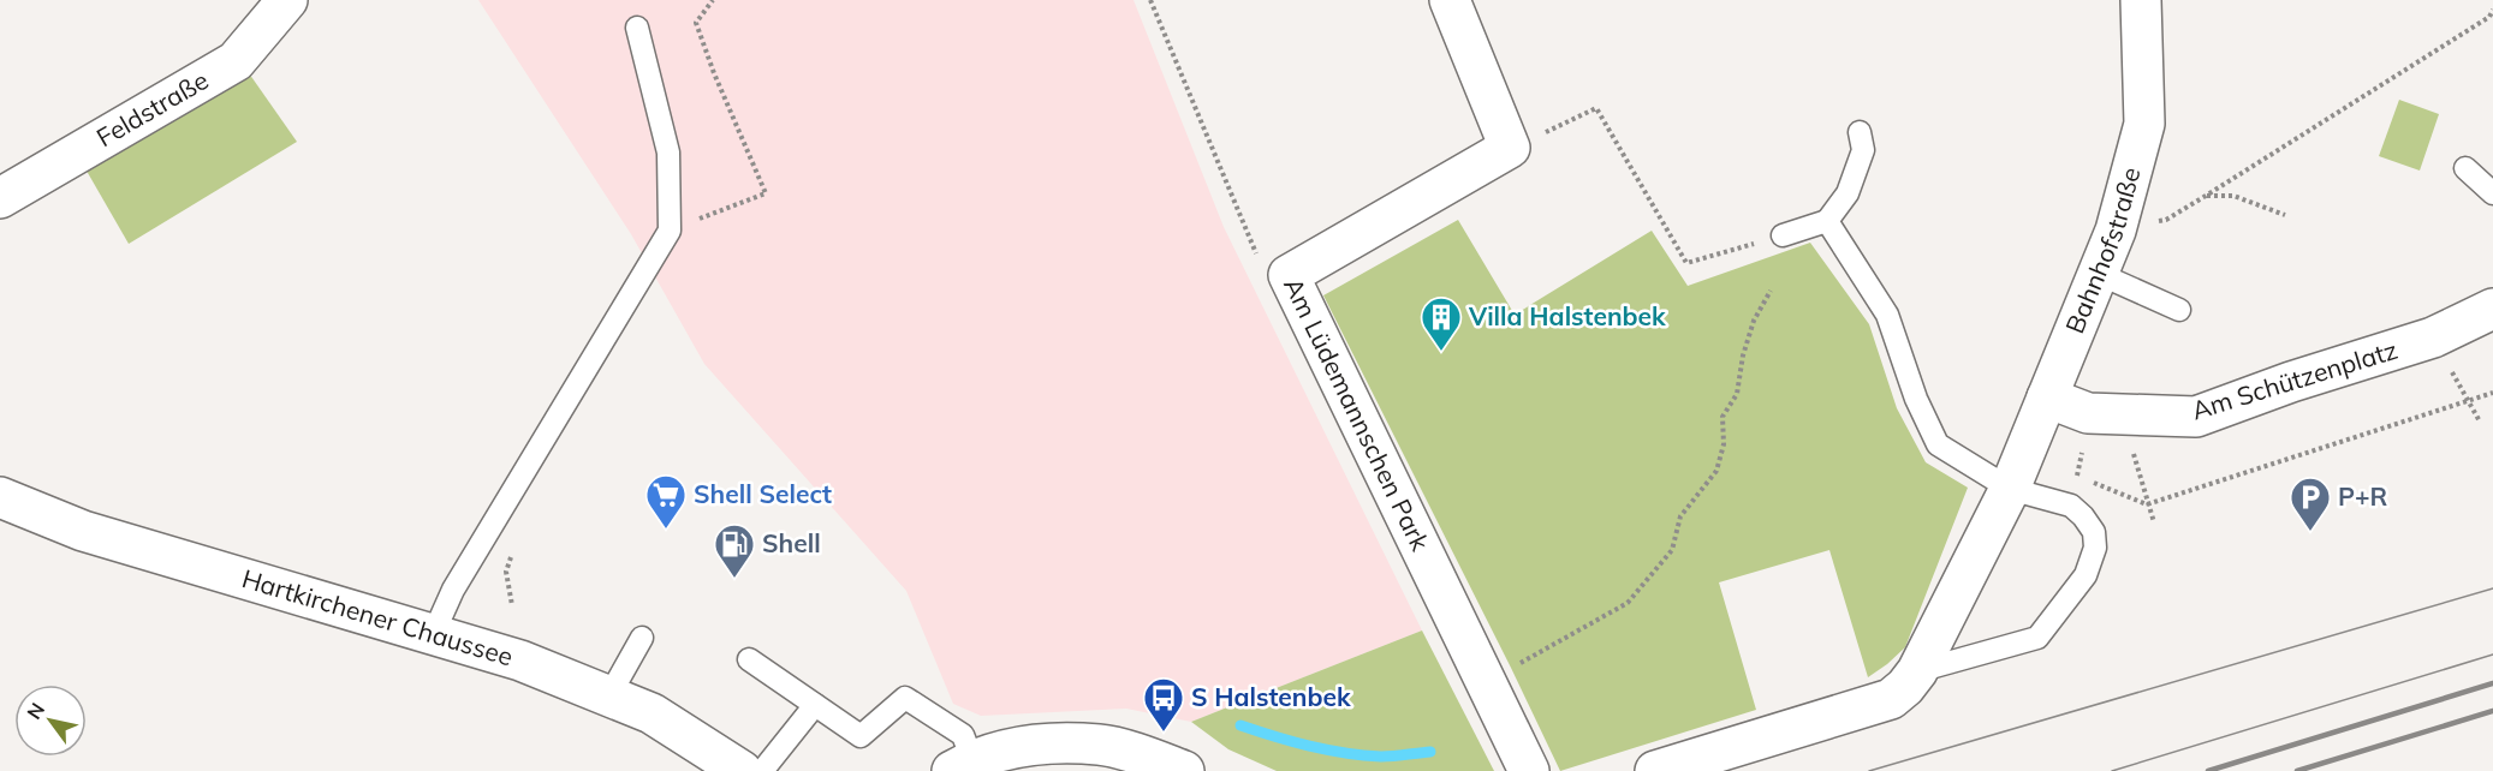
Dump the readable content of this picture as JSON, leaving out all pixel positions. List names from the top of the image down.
{
  "streets": {
    "street": [
      "Feldstraße",
      "Bahnhofstraße",
      "Am Schützenplatz",
      "Am Lüdemannschen Park",
      "Hartkirchener Chaussee"
    ]
  },
  "crossings": [
    ["Bahnhofstraße", "Am Schützenplatz"]
  ],
  "places": {
    "building": ["Villa Halstenbek"],
    "supermarket": ["Shell Select"],
    "parking": ["P+R"],
    "fuel station": ["Shell"],
    "bus stop": ["S Halstenbek"]
  },
  "north": "top left"
}
